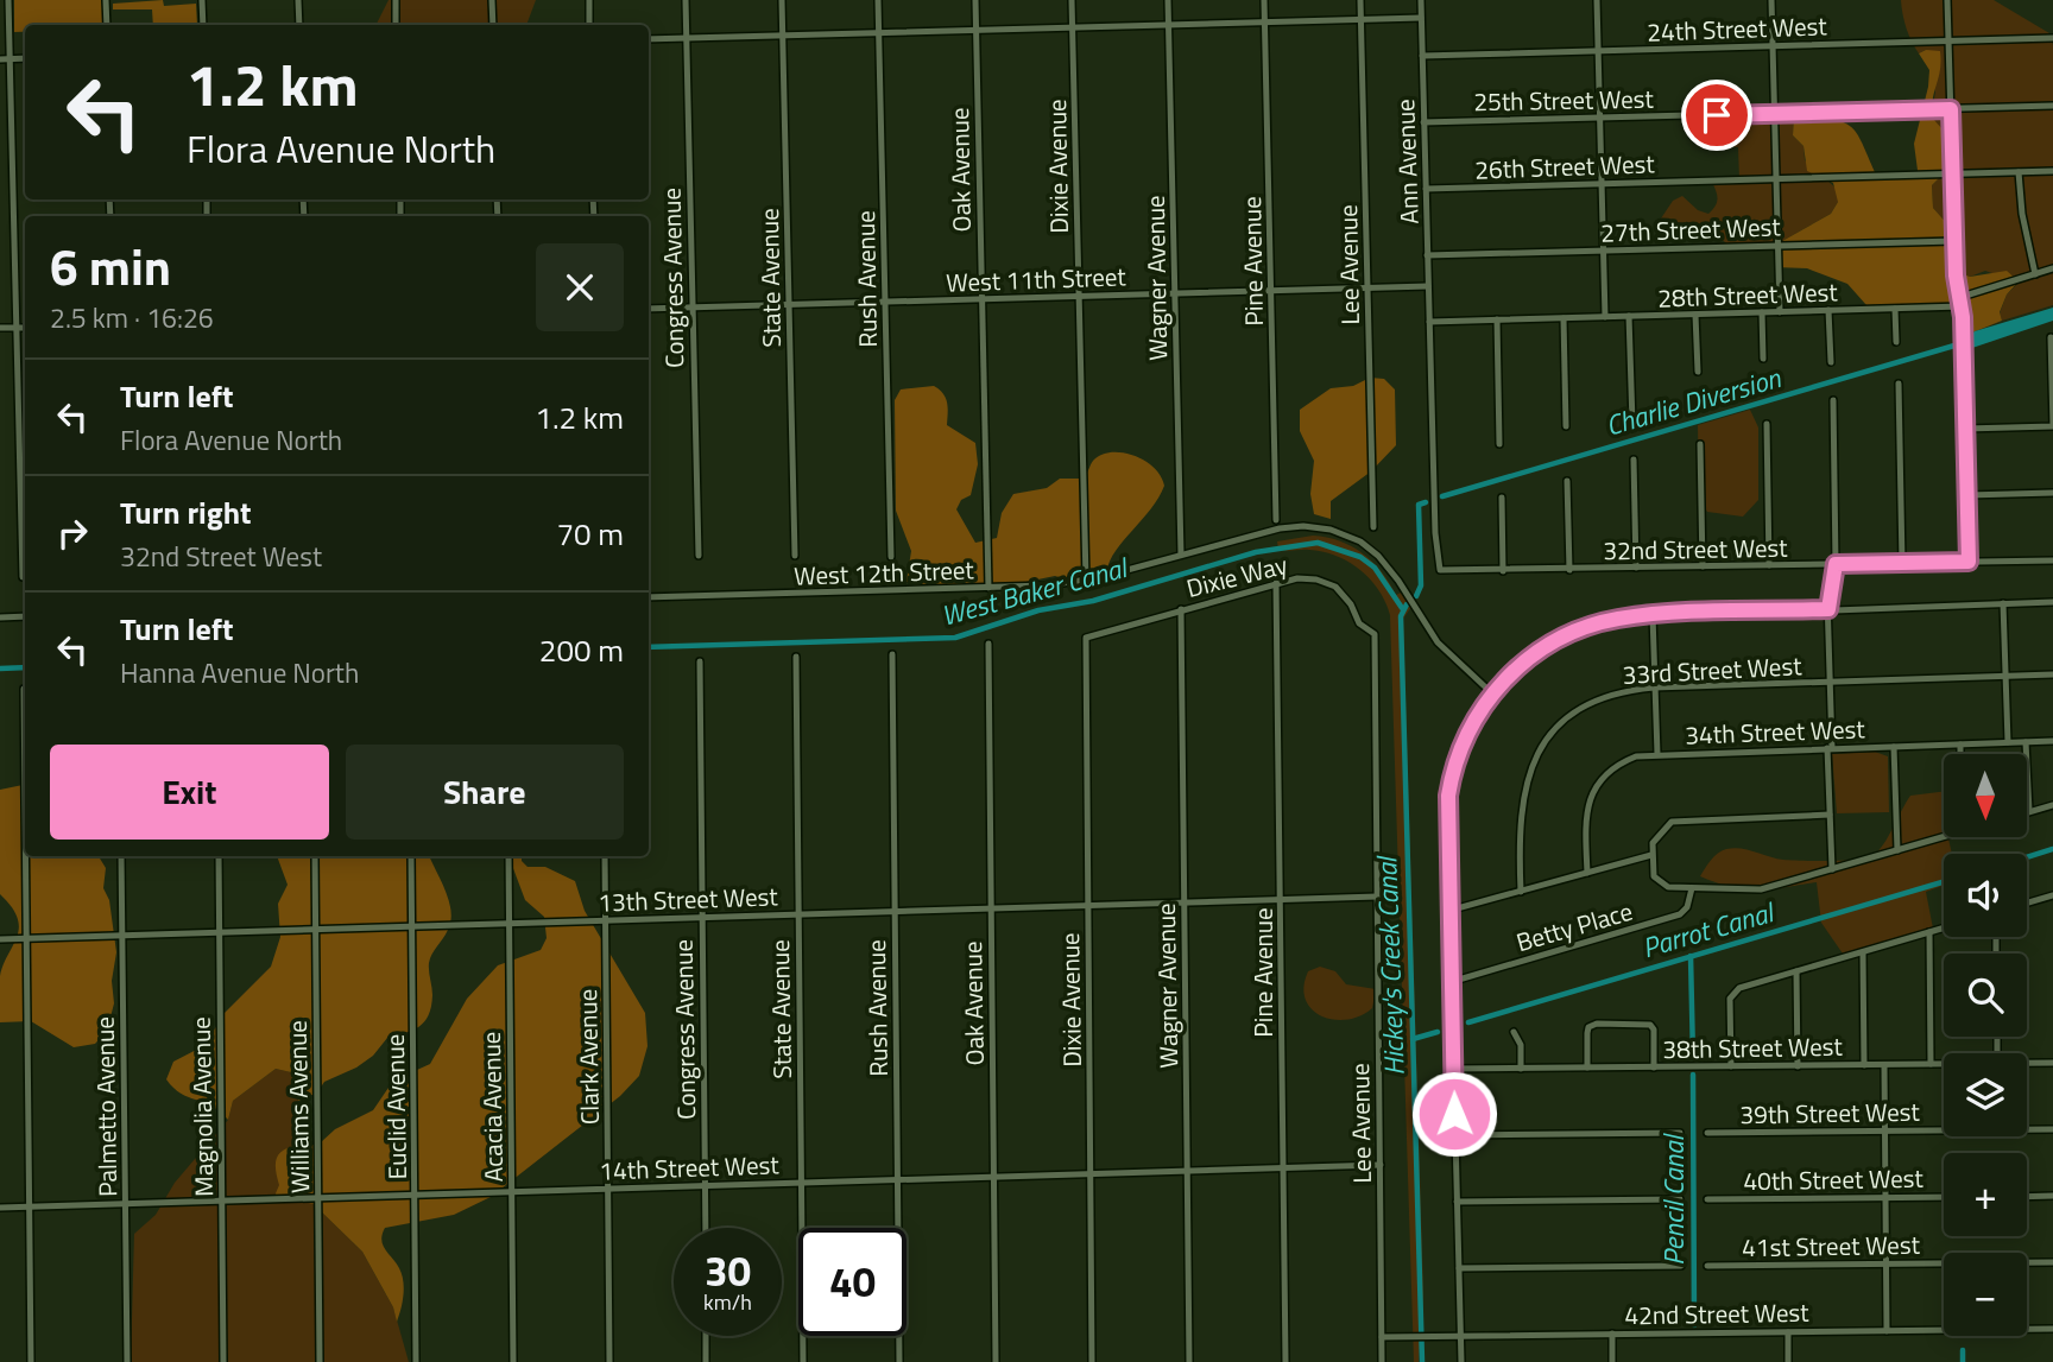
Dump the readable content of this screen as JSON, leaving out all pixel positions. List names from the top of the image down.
{
  "streets": {
    "street": [
      "24th Street West",
      "25th Street West",
      "Ann Avenue",
      "Dixie Avenue",
      "26th Street West",
      "Oak Avenue",
      "27th Street West",
      "Pine Avenue",
      "Lee Avenue",
      "Congress Avenue",
      "State Avenue",
      "Wagner Avenue",
      "Rush Avenue",
      "West 11th Street",
      "28th Street West",
      "32nd Street West",
      "West 12th Street",
      "Dixie Way",
      "33rd Street West",
      "34th Street West",
      "13th Street West",
      "Betty Place",
      "38th Street West",
      "Clark Avenue",
      "Palmetto Avenue",
      "Magnolia Avenue",
      "Williams Avenue",
      "Euclid Avenue",
      "Acacia Avenue",
      "39th Street West",
      "14th Street West",
      "40th Street West",
      "41st Street West",
      "42nd Street West"
    ]
  },
  "crossings": [
    ["24th Street West", "Ann Avenue"],
    ["25th Street West", "Ann Avenue"],
    ["Ann Avenue", "26th Street West"],
    ["Ann Avenue", "27th Street West"],
    ["Ann Avenue", "West 11th Street"],
    ["Ann Avenue", "28th Street West"],
    ["Ann Avenue", "32nd Street West"],
    ["Dixie Avenue", "West 11th Street"],
    ["Dixie Avenue", "West 12th Street"],
    ["Dixie Avenue", "Dixie Way"],
    ["Dixie Avenue", "13th Street West"],
    ["Dixie Avenue", "14th Street West"],
    ["Oak Avenue", "West 11th Street"],
    ["Oak Avenue", "West 12th Street"],
    ["Oak Avenue", "13th Street West"],
    ["Oak Avenue", "14th Street West"],
    ["Pine Avenue", "West 11th Street"],
    ["Pine Avenue", "Dixie Way"],
    ["Pine Avenue", "13th Street West"],
    ["Pine Avenue", "14th Street West"],
    ["Lee Avenue", "West 11th Street"],
    ["Lee Avenue", "Dixie Way"],
    ["Lee Avenue", "13th Street West"],
    ["Lee Avenue", "14th Street West"],
    ["Lee Avenue", "42nd Street West"],
    ["Congress Avenue", "West 11th Street"],
    ["Congress Avenue", "13th Street West"],
    ["Congress Avenue", "14th Street West"],
    ["State Avenue", "West 11th Street"],
    ["State Avenue", "13th Street West"],
    ["State Avenue", "14th Street West"],
    ["Wagner Avenue", "West 11th Street"],
    ["Wagner Avenue", "West 12th Street"],
    ["Wagner Avenue", "Dixie Way"],
    ["Wagner Avenue", "13th Street West"],
    ["Wagner Avenue", "14th Street West"],
    ["Rush Avenue", "West 11th Street"],
    ["Rush Avenue", "13th Street West"],
    ["Rush Avenue", "14th Street West"],
    ["13th Street West", "Clark Avenue"],
    ["13th Street West", "Palmetto Avenue"],
    ["13th Street West", "Magnolia Avenue"],
    ["13th Street West", "Williams Avenue"],
    ["13th Street West", "Euclid Avenue"],
    ["13th Street West", "Acacia Avenue"],
    ["Clark Avenue", "14th Street West"],
    ["Palmetto Avenue", "14th Street West"],
    ["Magnolia Avenue", "14th Street West"],
    ["Williams Avenue", "14th Street West"],
    ["Euclid Avenue", "14th Street West"],
    ["Acacia Avenue", "14th Street West"]
  ],
  "water": [
    "Charlie Diversion",
    "West Baker Canal",
    "Parrot Canal",
    "Hickey's Creek Canal",
    "Pencil Canal"
  ],
  "north": "bottom",
  "page": {
    "turn": ["1.2 km", "Flora Avenue North"],
    "heading": ["6 min", "2.5 km · 16:26"],
    "list": [
      {
        "name": "Turn left",
        "note": "Flora Avenue North",
        "value": "1.2 km"
      },
      {
        "name": "Turn right",
        "note": "32nd Street West",
        "value": "70 m"
      },
      {
        "name": "Turn left",
        "note": "Hanna Avenue North",
        "value": "200 m"
      }
    ],
    "buttons": ["Exit", "Share"],
    "map_buttons": ["+", "−"],
    "speed": "30 km/h",
    "limit": "40"
  }
}
